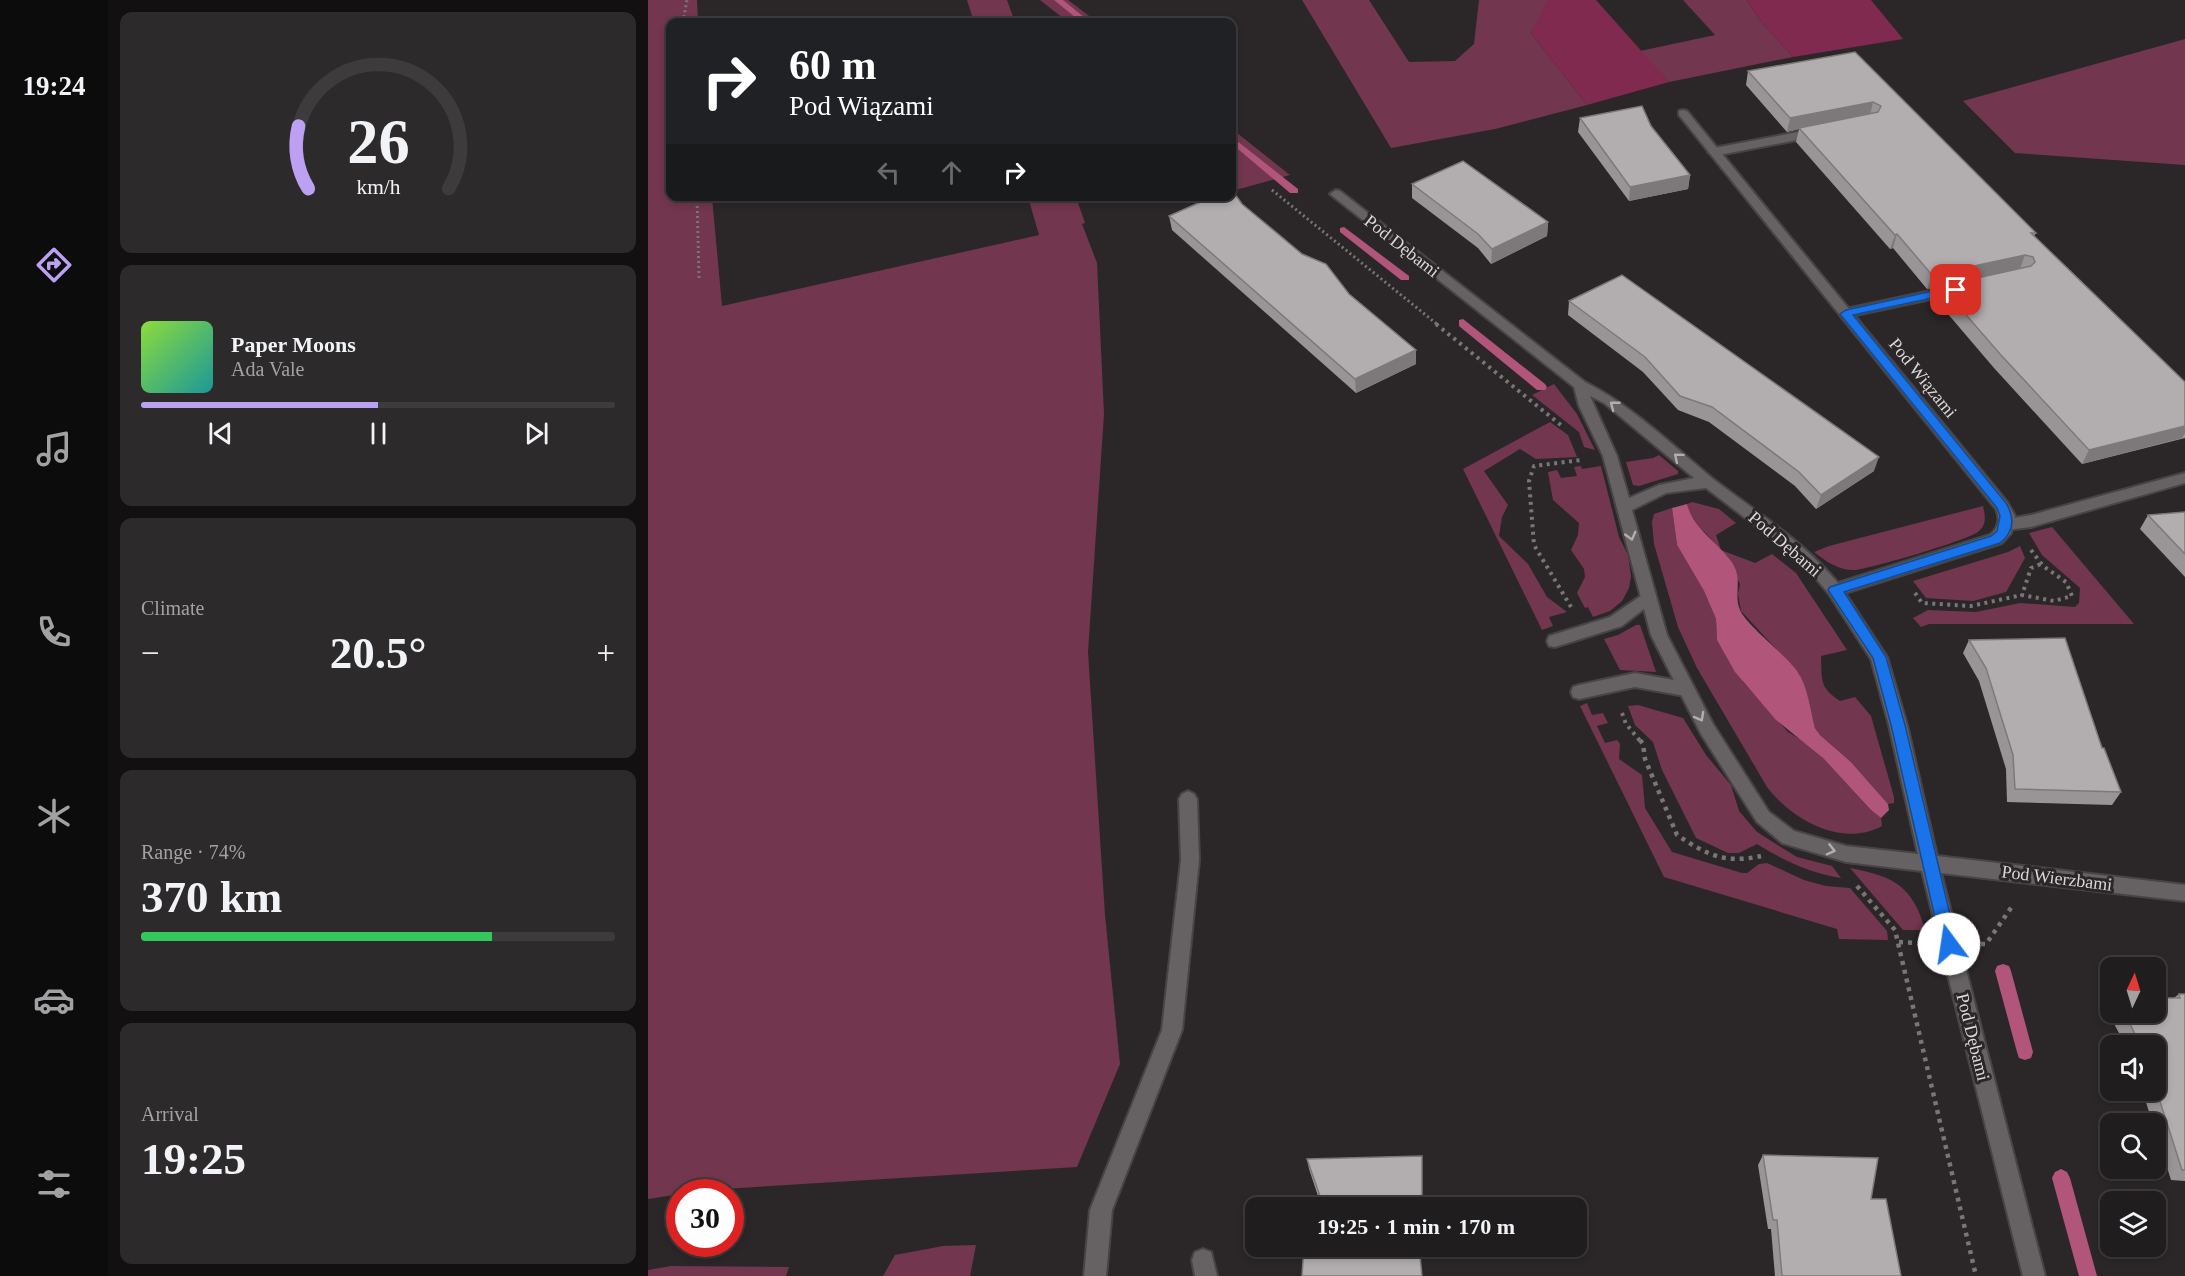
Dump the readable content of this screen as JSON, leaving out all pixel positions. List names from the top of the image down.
{
  "streets": {
    "street": ["Pod Dębami", "Pod Wiązami", "Pod Wierzbami"]
  },
  "crossings": [
    ["Pod Dębami", "Pod Wierzbami"]
  ],
  "north": "top",
  "page": {
    "tabs": "19:24",
    "turn": ["60 m", "Pod Wiązami"],
    "song": ["Paper Moons", "Ada Vale"],
    "tile": [
      "Climate",
      ["Range · 74%", "370 km"],
      ["Arrival", "19:25"]
    ],
    "heat": ["−", "20.5°", "+"],
    "limit": "30",
    "trip": "19:25 · 1 min · 170 m",
    "gauge": ["26", "km/h"]
  }
}
